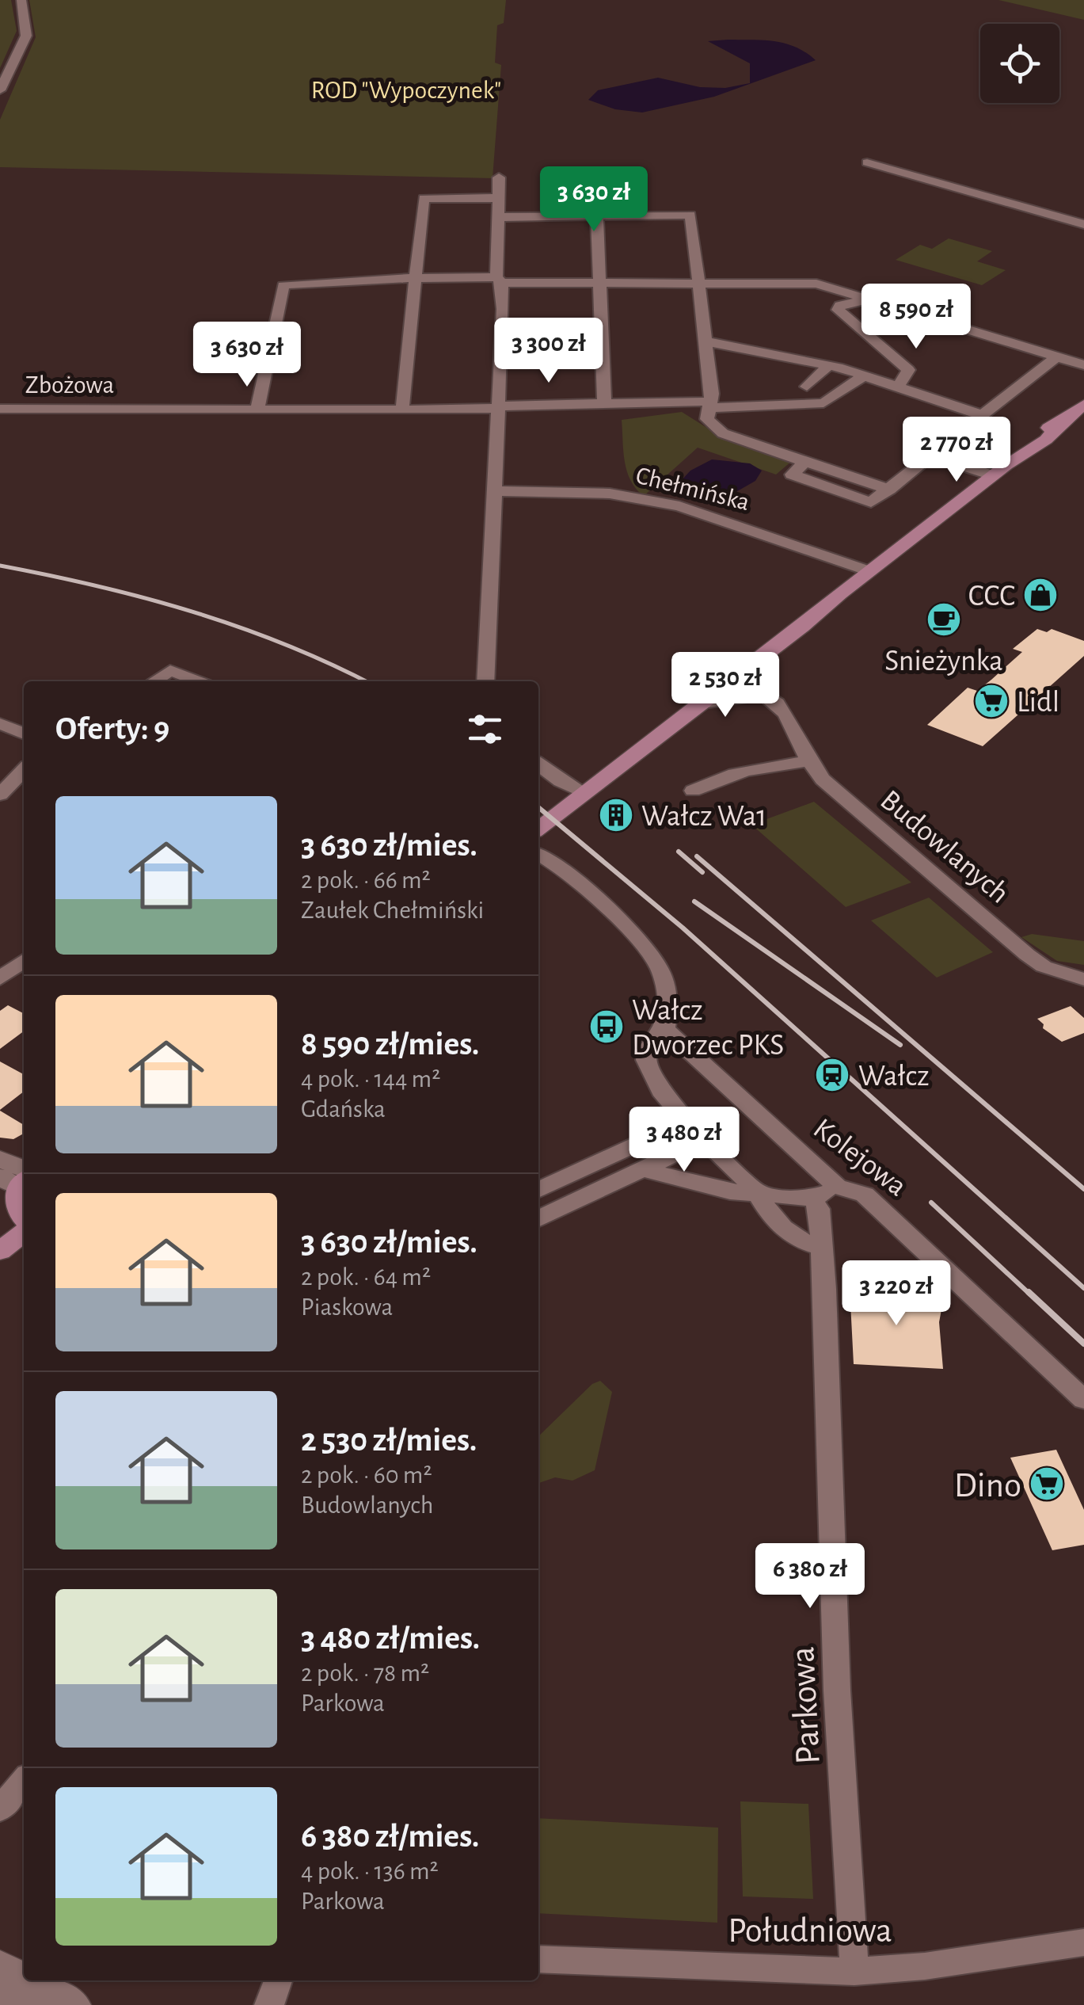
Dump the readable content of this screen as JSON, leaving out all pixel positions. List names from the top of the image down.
{
  "streets": {
    "street": [
      "Zbożowa",
      "Chełmińska",
      "Budowlanych",
      "Kolejowa",
      "Parkowa",
      "Południowa"
    ]
  },
  "crossings": [
    ["Parkowa", "Południowa"]
  ],
  "parks": ["ROD \"Wypoczynek\""],
  "places": {
    "shop": ["CCC"],
    "cafe": ["Snieżynka"],
    "supermarket": ["Lidl", "Dino"],
    "building": ["Wałcz Wa1"],
    "bus stop": ["Wałcz Dworzec PKS"],
    "station": ["Wałcz"]
  },
  "page": {
    "price": [
      "3 630 zł",
      "8 590 zł",
      "3 300 zł",
      "3 630 zł",
      "2 770 zł",
      "2 530 zł",
      "3 480 zł",
      "3 220 zł",
      "6 380 zł"
    ],
    "heading": "Oferty: 9",
    "list": [
      {
        "name": "3 630 zł/mies.",
        "note": "2 pok. · 66 m² · Zaułek Chełmiński"
      },
      {
        "name": "8 590 zł/mies.",
        "note": "4 pok. · 144 m² · Gdańska"
      },
      {
        "name": "3 630 zł/mies.",
        "note": "2 pok. · 64 m² · Piaskowa"
      },
      {
        "name": "2 530 zł/mies.",
        "note": "2 pok. · 60 m² · Budowlanych"
      },
      {
        "name": "3 480 zł/mies.",
        "note": "2 pok. · 78 m² · Parkowa"
      },
      {
        "name": "6 380 zł/mies.",
        "note": "4 pok. · 136 m² · Parkowa"
      }
    ]
  }
}
